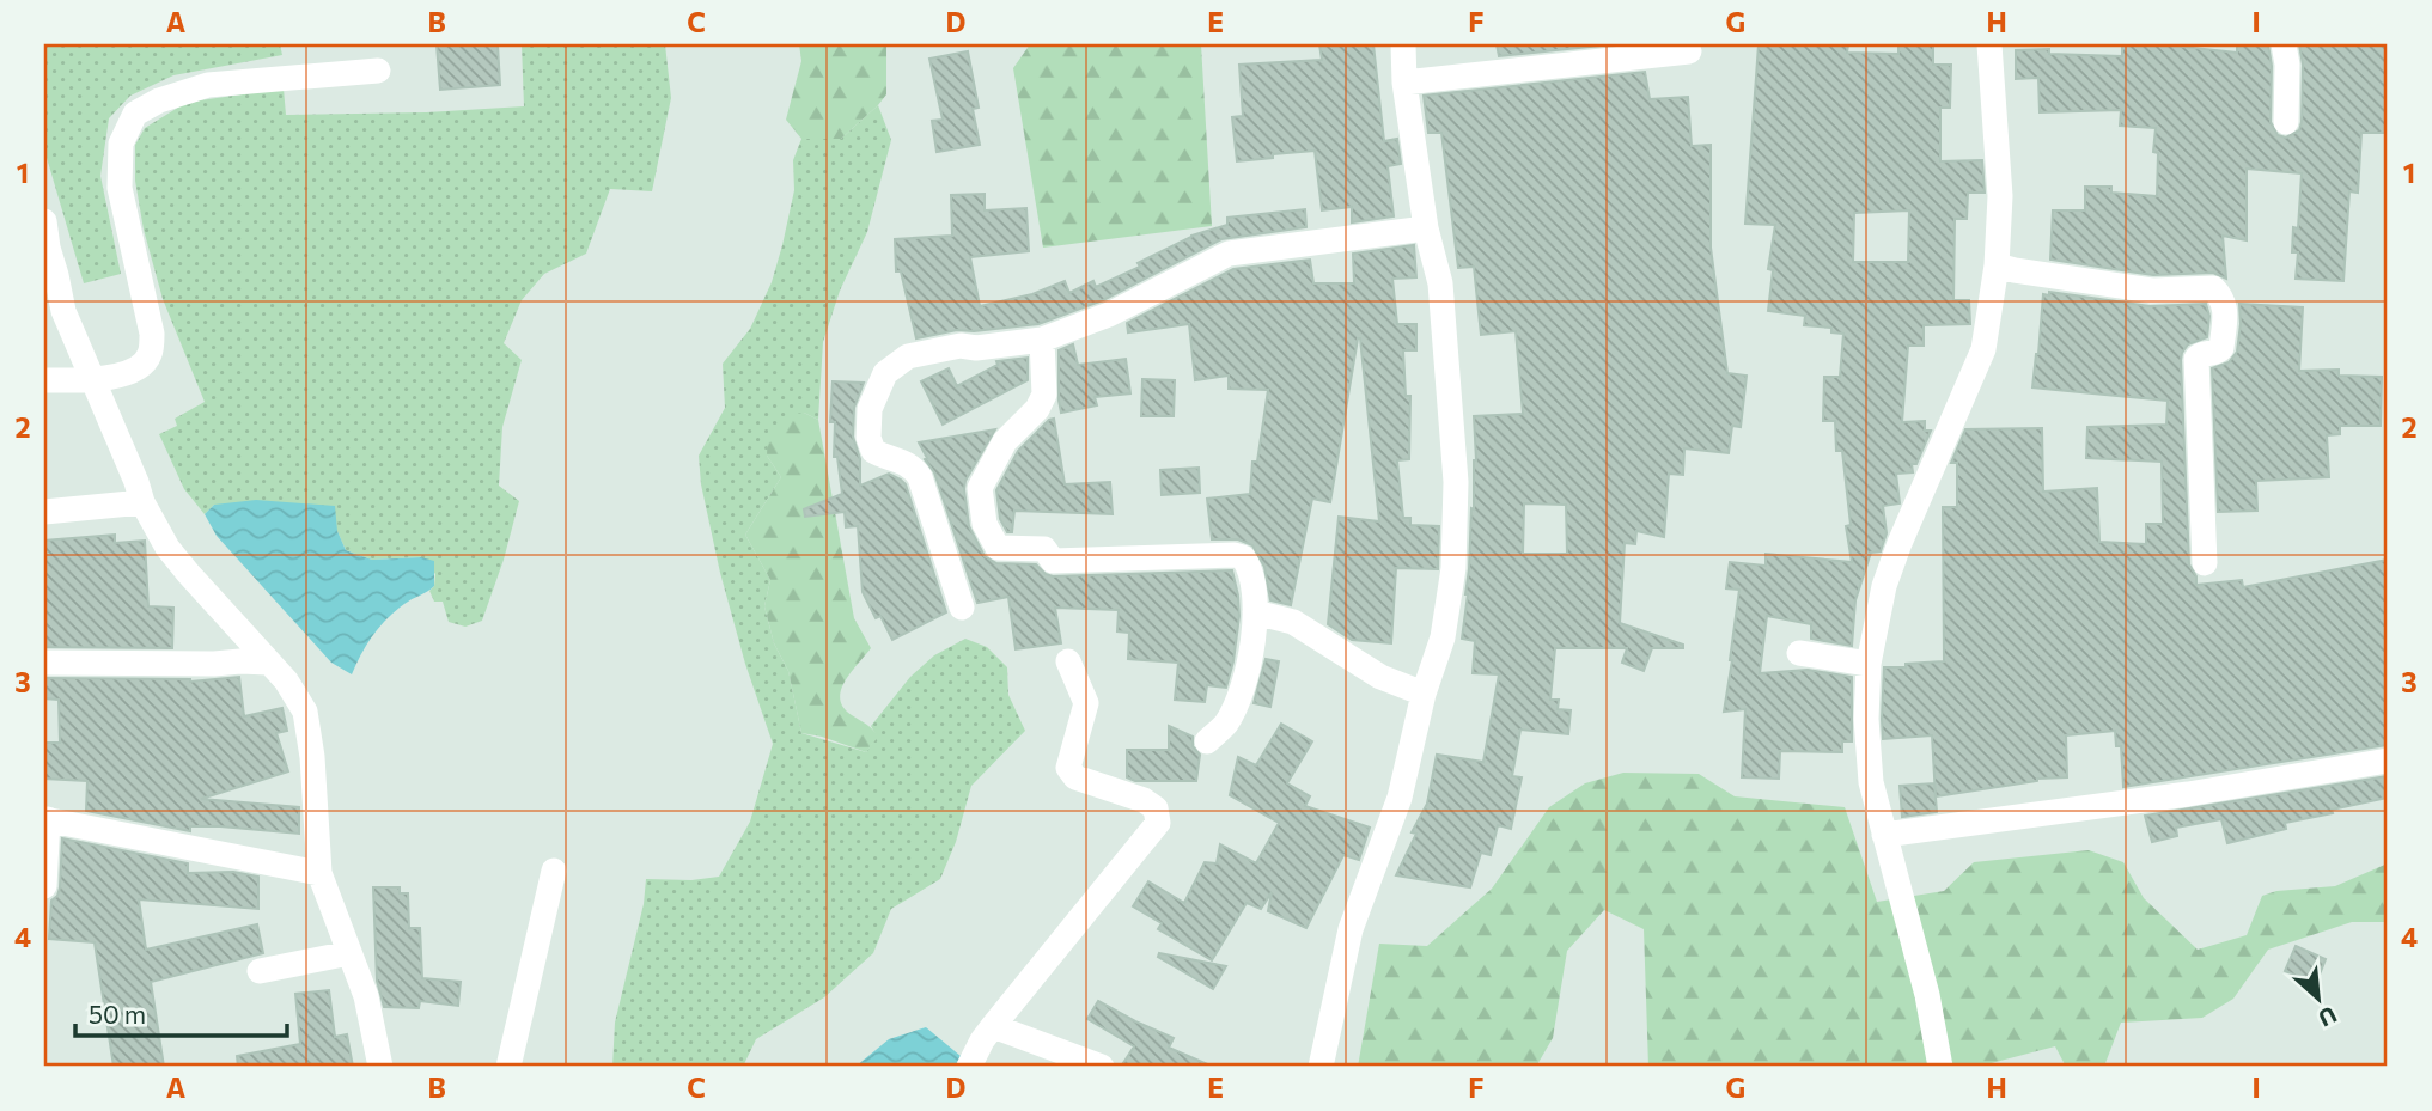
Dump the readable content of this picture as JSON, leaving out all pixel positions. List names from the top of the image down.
{
  "scale_bar": "50 m",
  "north": "bottom right",
  "grid": {
    "columns": [
      "A",
      "B",
      "C",
      "D",
      "E",
      "F",
      "G",
      "H",
      "I"
    ],
    "rows": [
      "1",
      "2",
      "3",
      "4"
    ]
  }
}
